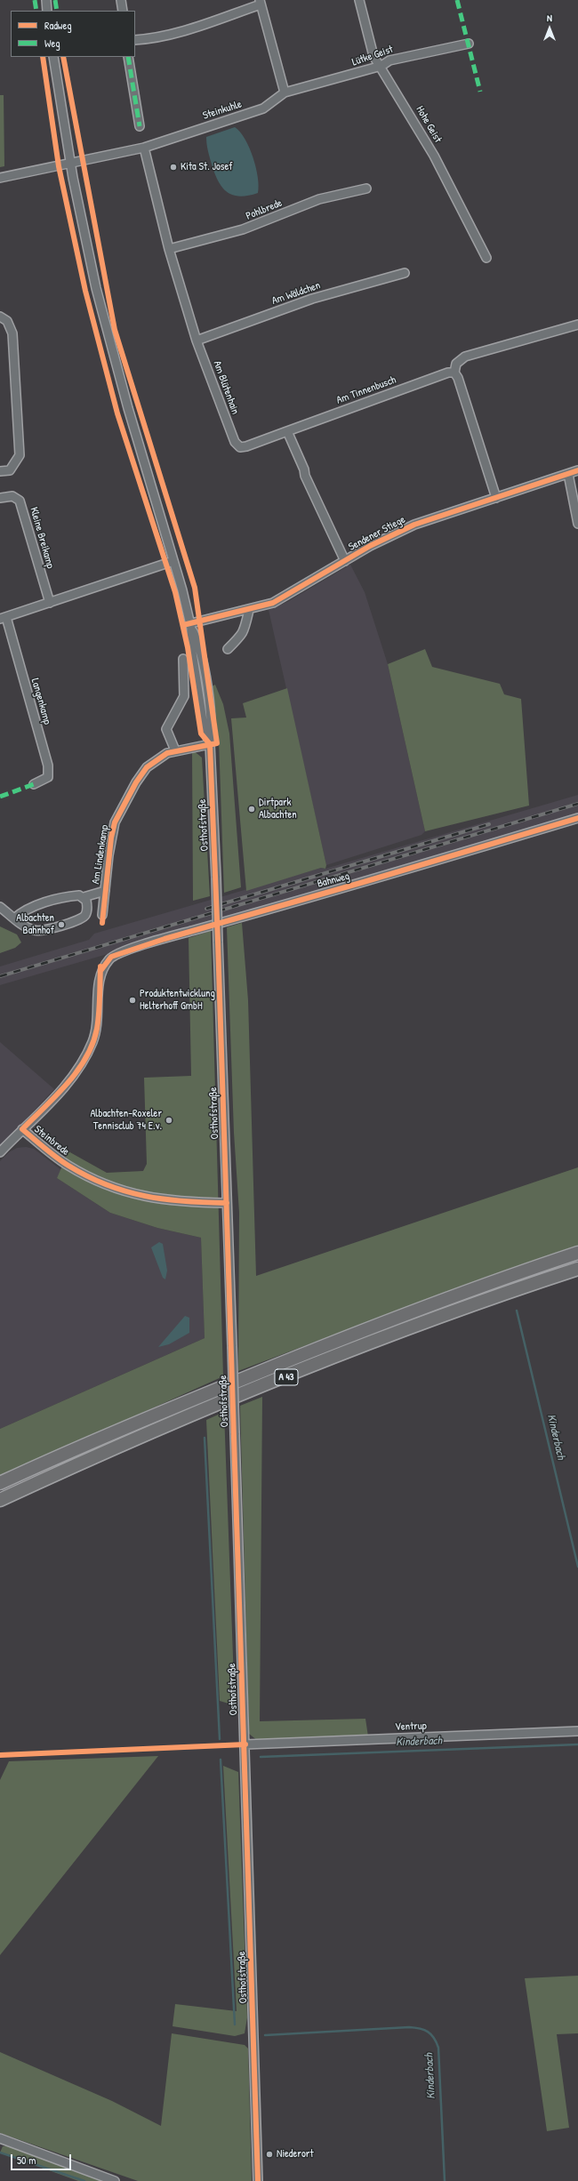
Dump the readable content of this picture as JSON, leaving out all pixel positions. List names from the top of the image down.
{
  "streets": {
    "highway": ["A 43"],
    "street": [
      "Lütke Geist",
      "Steinkuhle",
      "Hohe Geist",
      "Pohlbrede",
      "Am Wäldchen",
      "Am Blütenhain",
      "Am Tinnenbusch",
      "Sendener Stiege",
      "Kleine Breikamp",
      "Langenkamp",
      "Osthofstraße",
      "Am Lindenkamp",
      "Bahnweg",
      "Steinbrede",
      "Ventrup"
    ]
  },
  "crossings": [
    ["Lütke Geist", "Steinkuhle"],
    ["Lütke Geist", "Hohe Geist"],
    ["Steinkuhle", "Am Blütenhain"],
    ["Steinkuhle", "Osthofstraße"],
    ["Pohlbrede", "Am Blütenhain"],
    ["Am Wäldchen", "Am Blütenhain"],
    ["Am Blütenhain", "Am Tinnenbusch"],
    ["Sendener Stiege", "Osthofstraße"],
    ["Kleine Breikamp", "Langenkamp"],
    ["Langenkamp", "Osthofstraße"],
    ["Osthofstraße", "Am Lindenkamp"],
    ["Osthofstraße", "Steinbrede"],
    ["Osthofstraße", "Ventrup"],
    ["Bahnweg", "Steinbrede"]
  ],
  "water": ["Kinderbach"],
  "places": [
    "Kita St. Josef",
    "Dirtpark Albachten",
    "Albachten Bahnhof",
    "Produktentwicklung Helterhoff GmbH",
    "Albachten-Roxeler Tennisclub 74 E.v.",
    "Niederort"
  ],
  "legend": ["Radweg", "Weg"],
  "scale_bar": "50 m",
  "north": "top"
}
